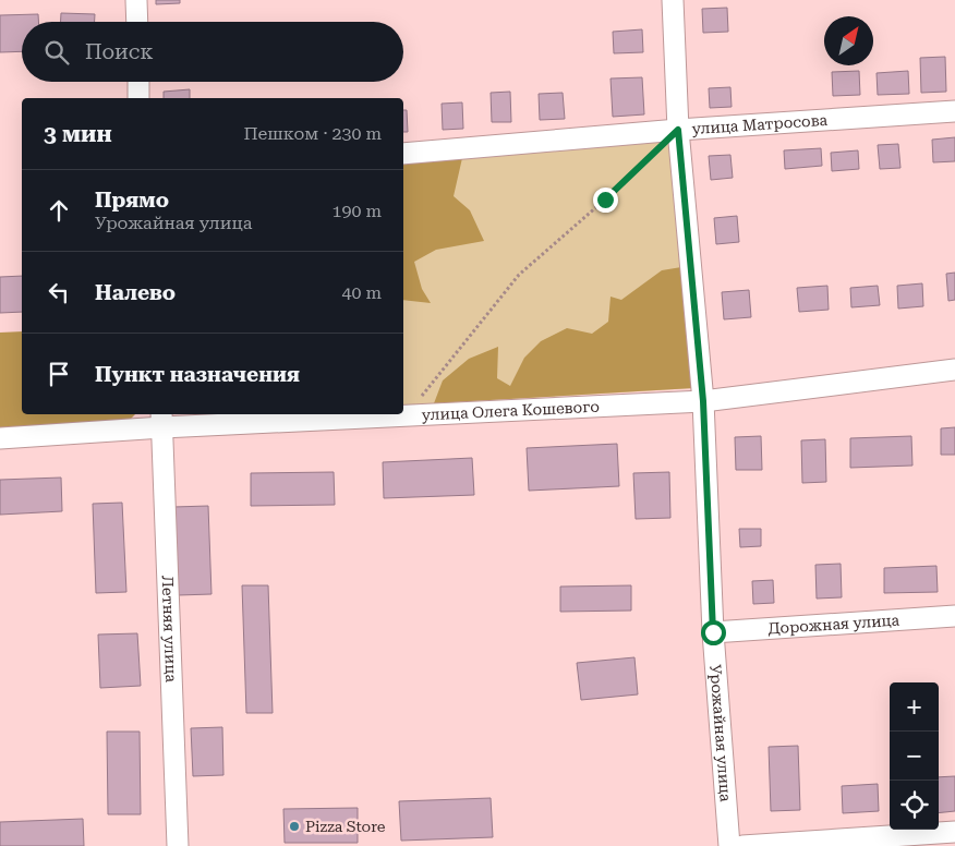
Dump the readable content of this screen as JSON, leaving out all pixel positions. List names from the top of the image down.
{
  "streets": {
    "street": [
      "улица Матросова",
      "улица Олега Кошевого",
      "Дорожная улица",
      "Летняя улица",
      "Урожайная улица"
    ]
  },
  "crossings": [
    ["улица Матросова", "Урожайная улица"],
    ["улица Олега Кошевого", "Летняя улица"],
    ["улица Олега Кошевого", "Урожайная улица"],
    ["Дорожная улица", "Урожайная улица"]
  ],
  "places": ["Pizza Store"],
  "north": "top right",
  "page": {
    "search": "Поиск",
    "heading": ["3 мин", "Пешком · 230 m"],
    "list": [
      ["Прямо", "Урожайная улица", "190 m"],
      ["Налево", "40 m"],
      "Пункт назначения"
    ],
    "map_buttons": ["+", "−"]
  }
}
